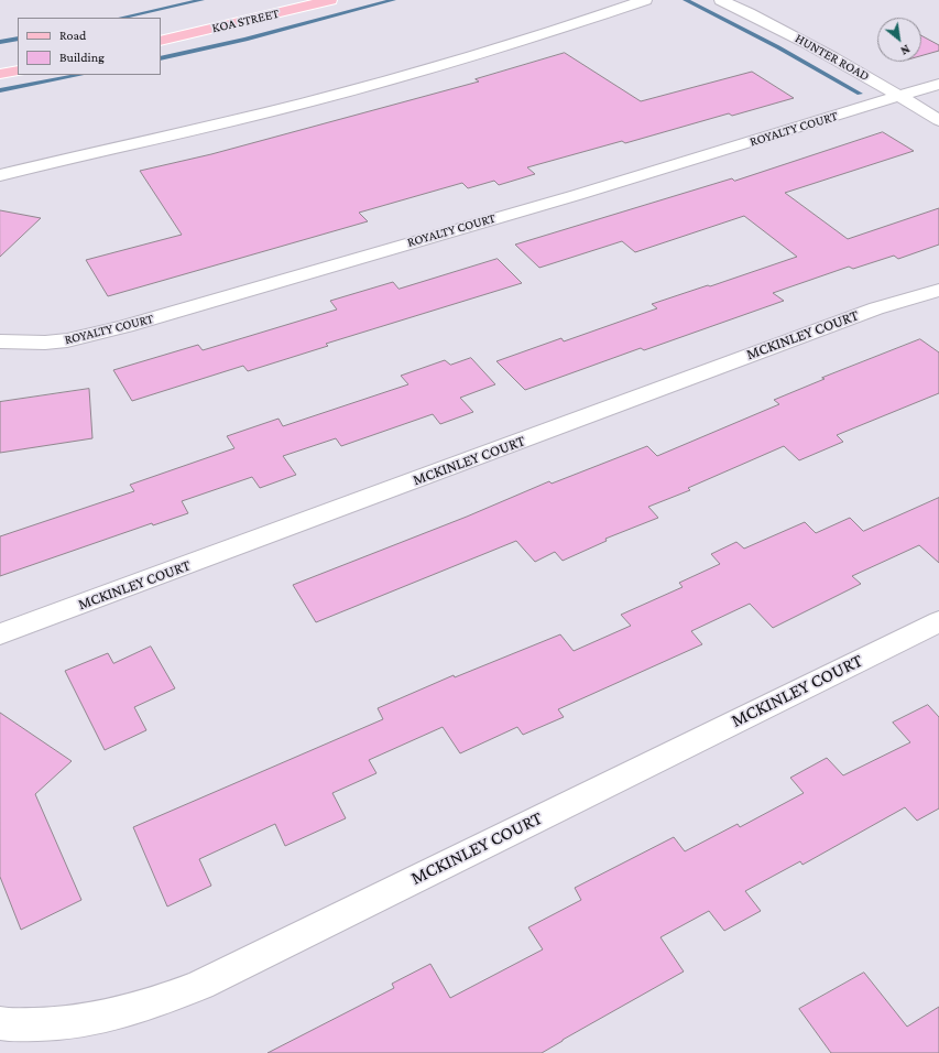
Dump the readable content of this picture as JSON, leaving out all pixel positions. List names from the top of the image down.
{
  "streets": {
    "main road": ["KOA STREET"],
    "street": ["HUNTER ROAD", "ROYALTY COURT", "MCKINLEY COURT"]
  },
  "crossings": [
    ["HUNTER ROAD", "ROYALTY COURT"]
  ],
  "legend": ["Road", "Building"],
  "north": "bottom right"
}
